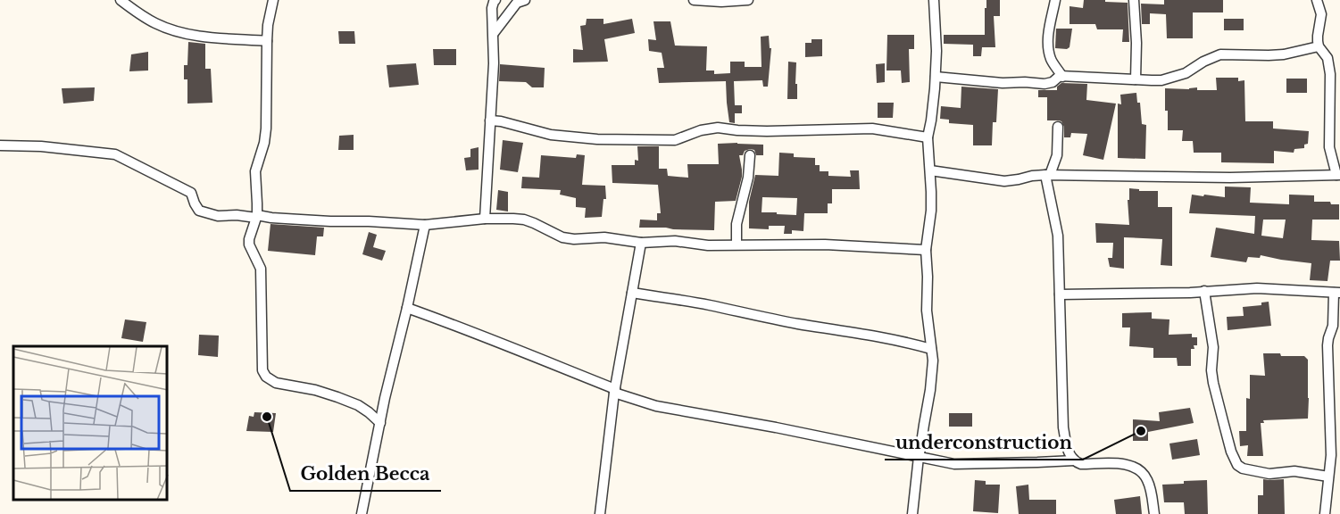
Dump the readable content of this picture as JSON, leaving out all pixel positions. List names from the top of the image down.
{
  "places": ["Golden Becca", "underconstruction"]
}
